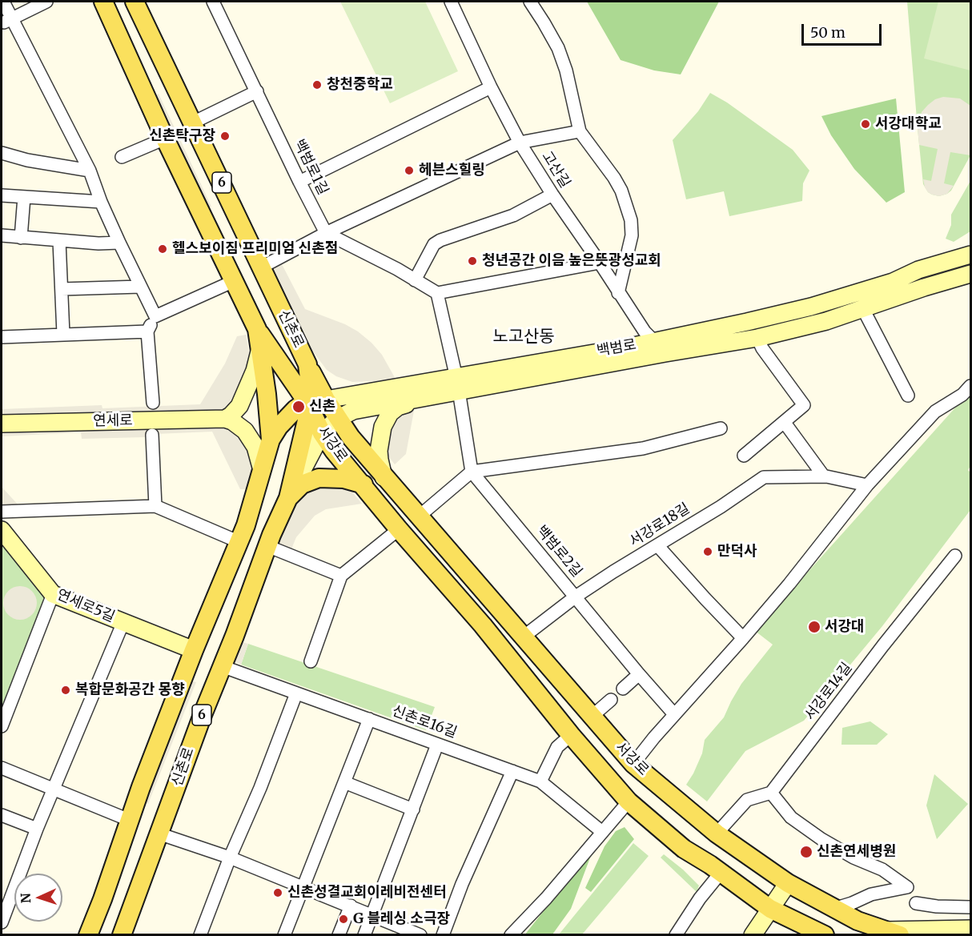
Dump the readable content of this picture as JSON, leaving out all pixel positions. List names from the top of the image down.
{
  "streets": {
    "main road": [
      "6",
      "신촌로",
      "백범로",
      "연세로",
      "서강로",
      "연세로5길"
    ],
    "street": [
      "백범로1길",
      "고산길",
      "서강로18길",
      "백범로2길",
      "서강로14길",
      "신촌로16길"
    ]
  },
  "crossings": [
    ["고산길", "백범로"],
    ["6", "백범로"],
    ["6", "서강로"],
    ["6", "연세로5길"],
    ["신촌로", "백범로"],
    ["신촌로", "서강로"],
    ["신촌로", "신촌로16길"],
    ["백범로", "서강로"],
    ["서강로", "서강로18길"],
    ["서강로18길", "백범로2길"]
  ],
  "districts": ["노고산동"],
  "places": [
    "창천중학교",
    "서강대학교",
    "신촌탁구장",
    "헤븐스힐링",
    "헬스보이짐 프리미엄 신촌점",
    "청년공간 이음 높은뜻광성교회",
    "신촌",
    "만덕사",
    "서강대",
    "복합문화공간 몽향",
    "신촌연세병원",
    "신촌성결교회이레비전센터",
    "G 블레싱 소극장"
  ],
  "scale_bar": "50 m",
  "north": "left"
}
